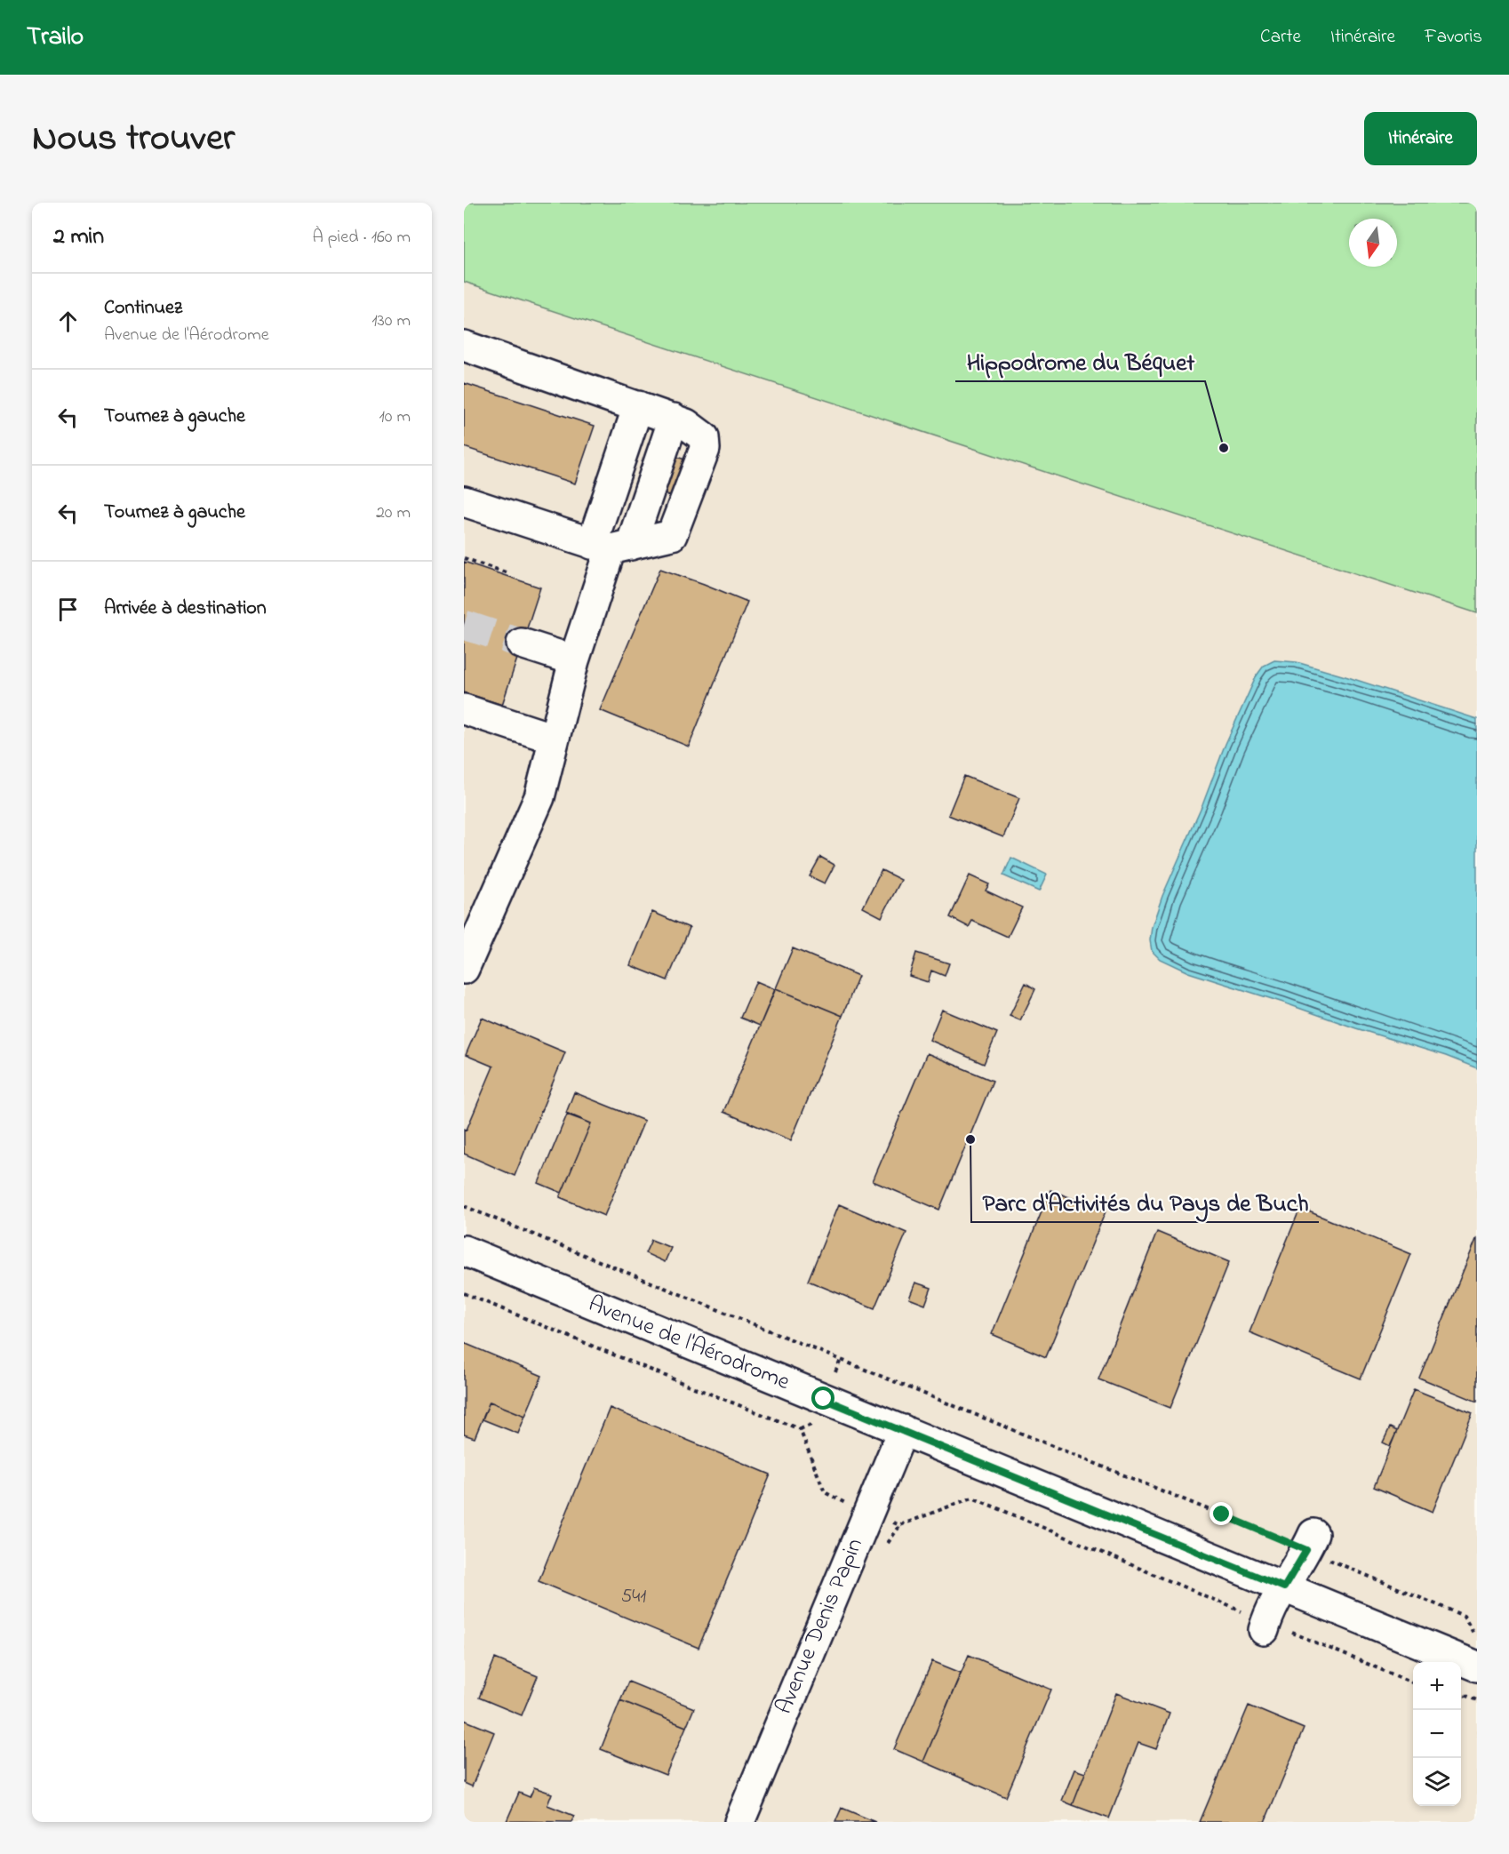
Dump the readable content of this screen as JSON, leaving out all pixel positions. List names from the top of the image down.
{
  "streets": {
    "street": ["Avenue de l'Aérodrome", "Avenue Denis Papin"]
  },
  "crossings": [
    ["Avenue de l'Aérodrome", "Avenue Denis Papin"]
  ],
  "places": ["Hippodrome du Béquet", "Parc d'Activités du Pays de Buch"],
  "house_numbers": ["541"],
  "north": "bottom",
  "page": {
    "header": "Trailo",
    "nav": ["Carte", "Itinéraire", "Favoris"],
    "title": "Nous trouver",
    "buttons": "Itinéraire",
    "heading": ["2 min", "À pied · 160 m"],
    "list": [
      ["Continuez", "Avenue de l'Aérodrome", "130 m"],
      ["Tournez à gauche", "10 m"],
      ["Tournez à gauche", "20 m"],
      "Arrivée à destination"
    ],
    "map_buttons": ["+", "−"]
  }
}
